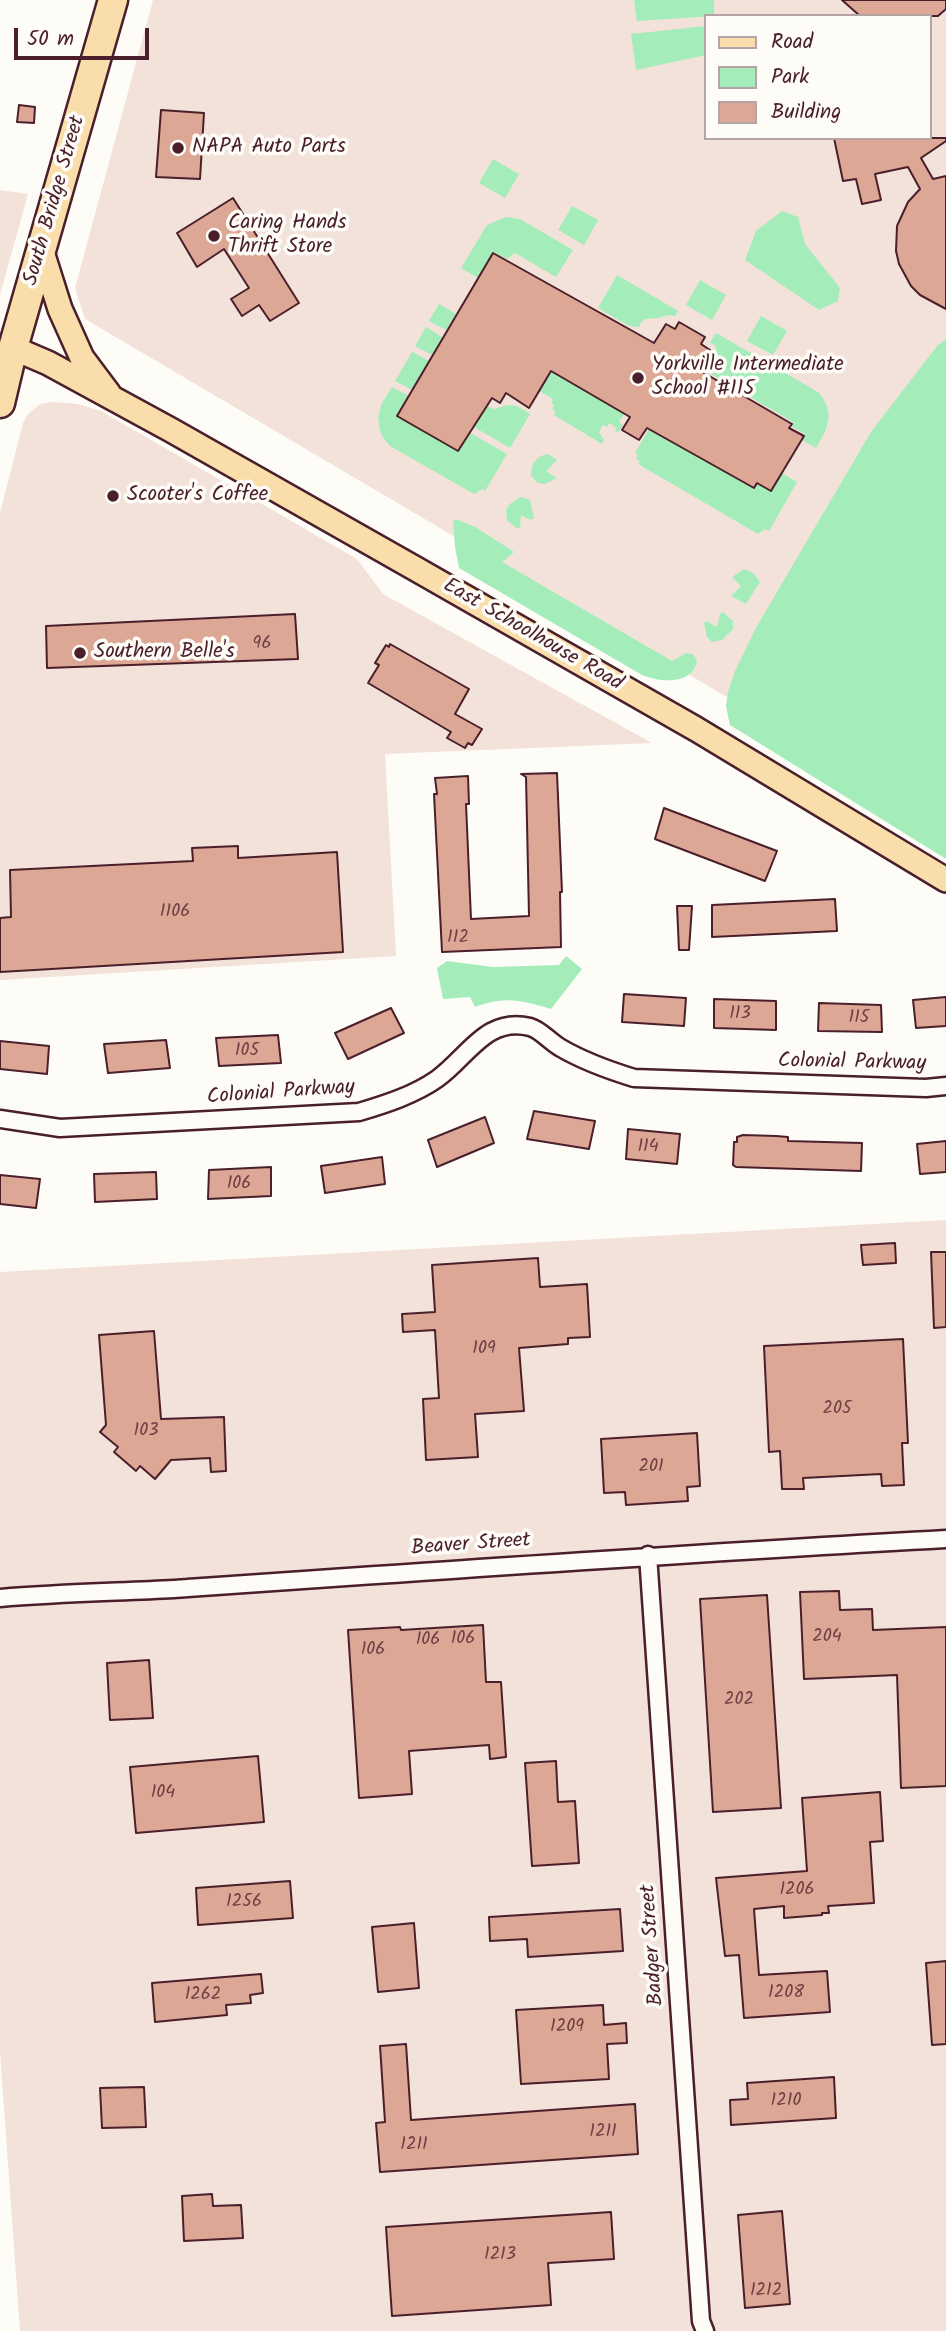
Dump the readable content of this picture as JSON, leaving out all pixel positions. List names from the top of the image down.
{
  "streets": {
    "highway": ["South Bridge Street"],
    "main road": ["East Schoolhouse Road"],
    "street": ["Colonial Parkway", "Beaver Street", "Badger Street"]
  },
  "crossings": [
    ["South Bridge Street", "East Schoolhouse Road"],
    ["Beaver Street", "Badger Street"]
  ],
  "places": [
    "NAPA Auto Parts",
    "Caring Hands Thrift Store",
    "Yorkville Intermediate School #115",
    "Scooter's Coffee",
    "Southern Belle's"
  ],
  "house_numbers": [
    "96",
    "1106",
    "112",
    "113",
    "115",
    "105",
    "114",
    "106",
    "109",
    "205",
    "103",
    "201",
    "204",
    "106",
    "106",
    "106",
    "202",
    "104",
    "1206",
    "1256",
    "1208",
    "1262",
    "1209",
    "1210",
    "1211",
    "1211",
    "1213",
    "1212"
  ],
  "legend": ["Road", "Park", "Building"],
  "scale_bar": "50 m"
}
